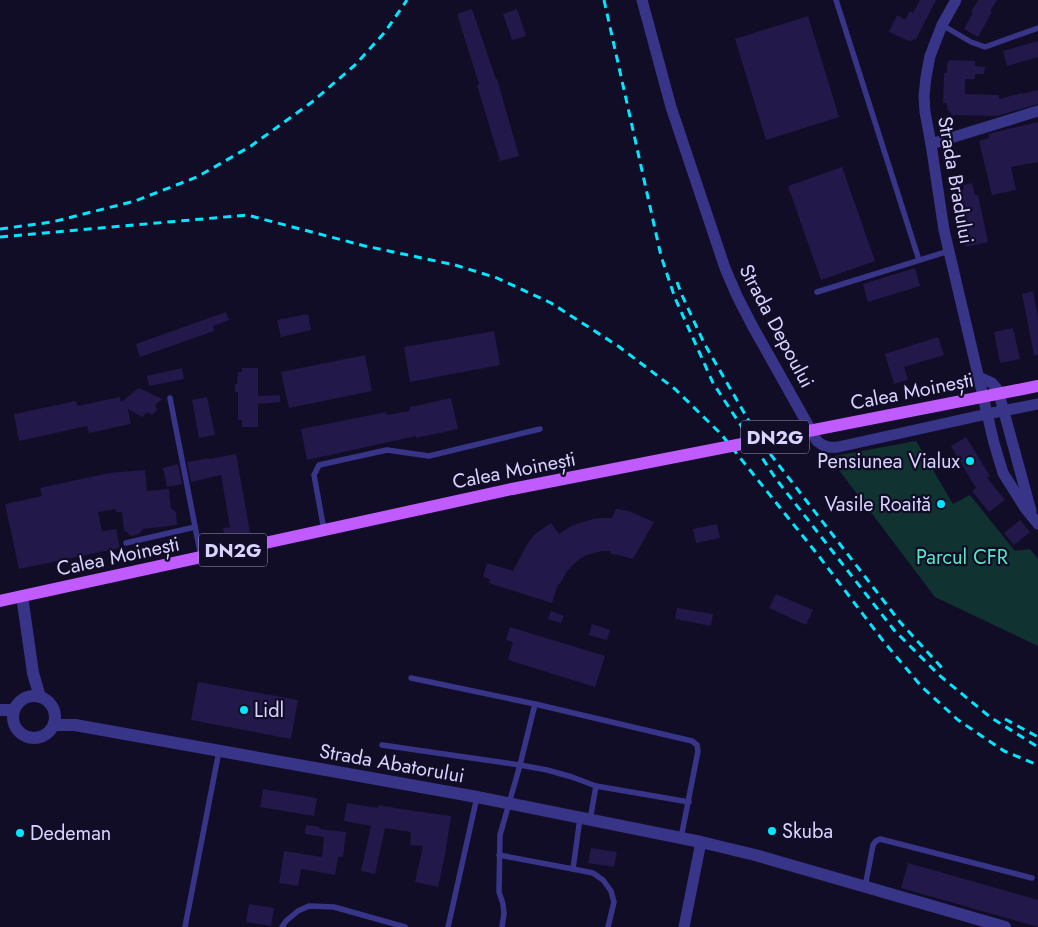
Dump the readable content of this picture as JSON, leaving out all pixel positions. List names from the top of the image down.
{
  "streets": {
    "main road": ["Calea Moinești", "DN2G"],
    "street": ["Strada Bradului", "Strada Depoului", "Strada Abatorului"]
  },
  "crossings": [
    ["Strada Bradului", "Strada Depoului"]
  ],
  "parks": ["Parcul CFR"],
  "places": [
    "Pensiunea Vialux",
    "Vasile Roaită",
    "Lidl",
    "Skuba",
    "Dedeman"
  ]
}
